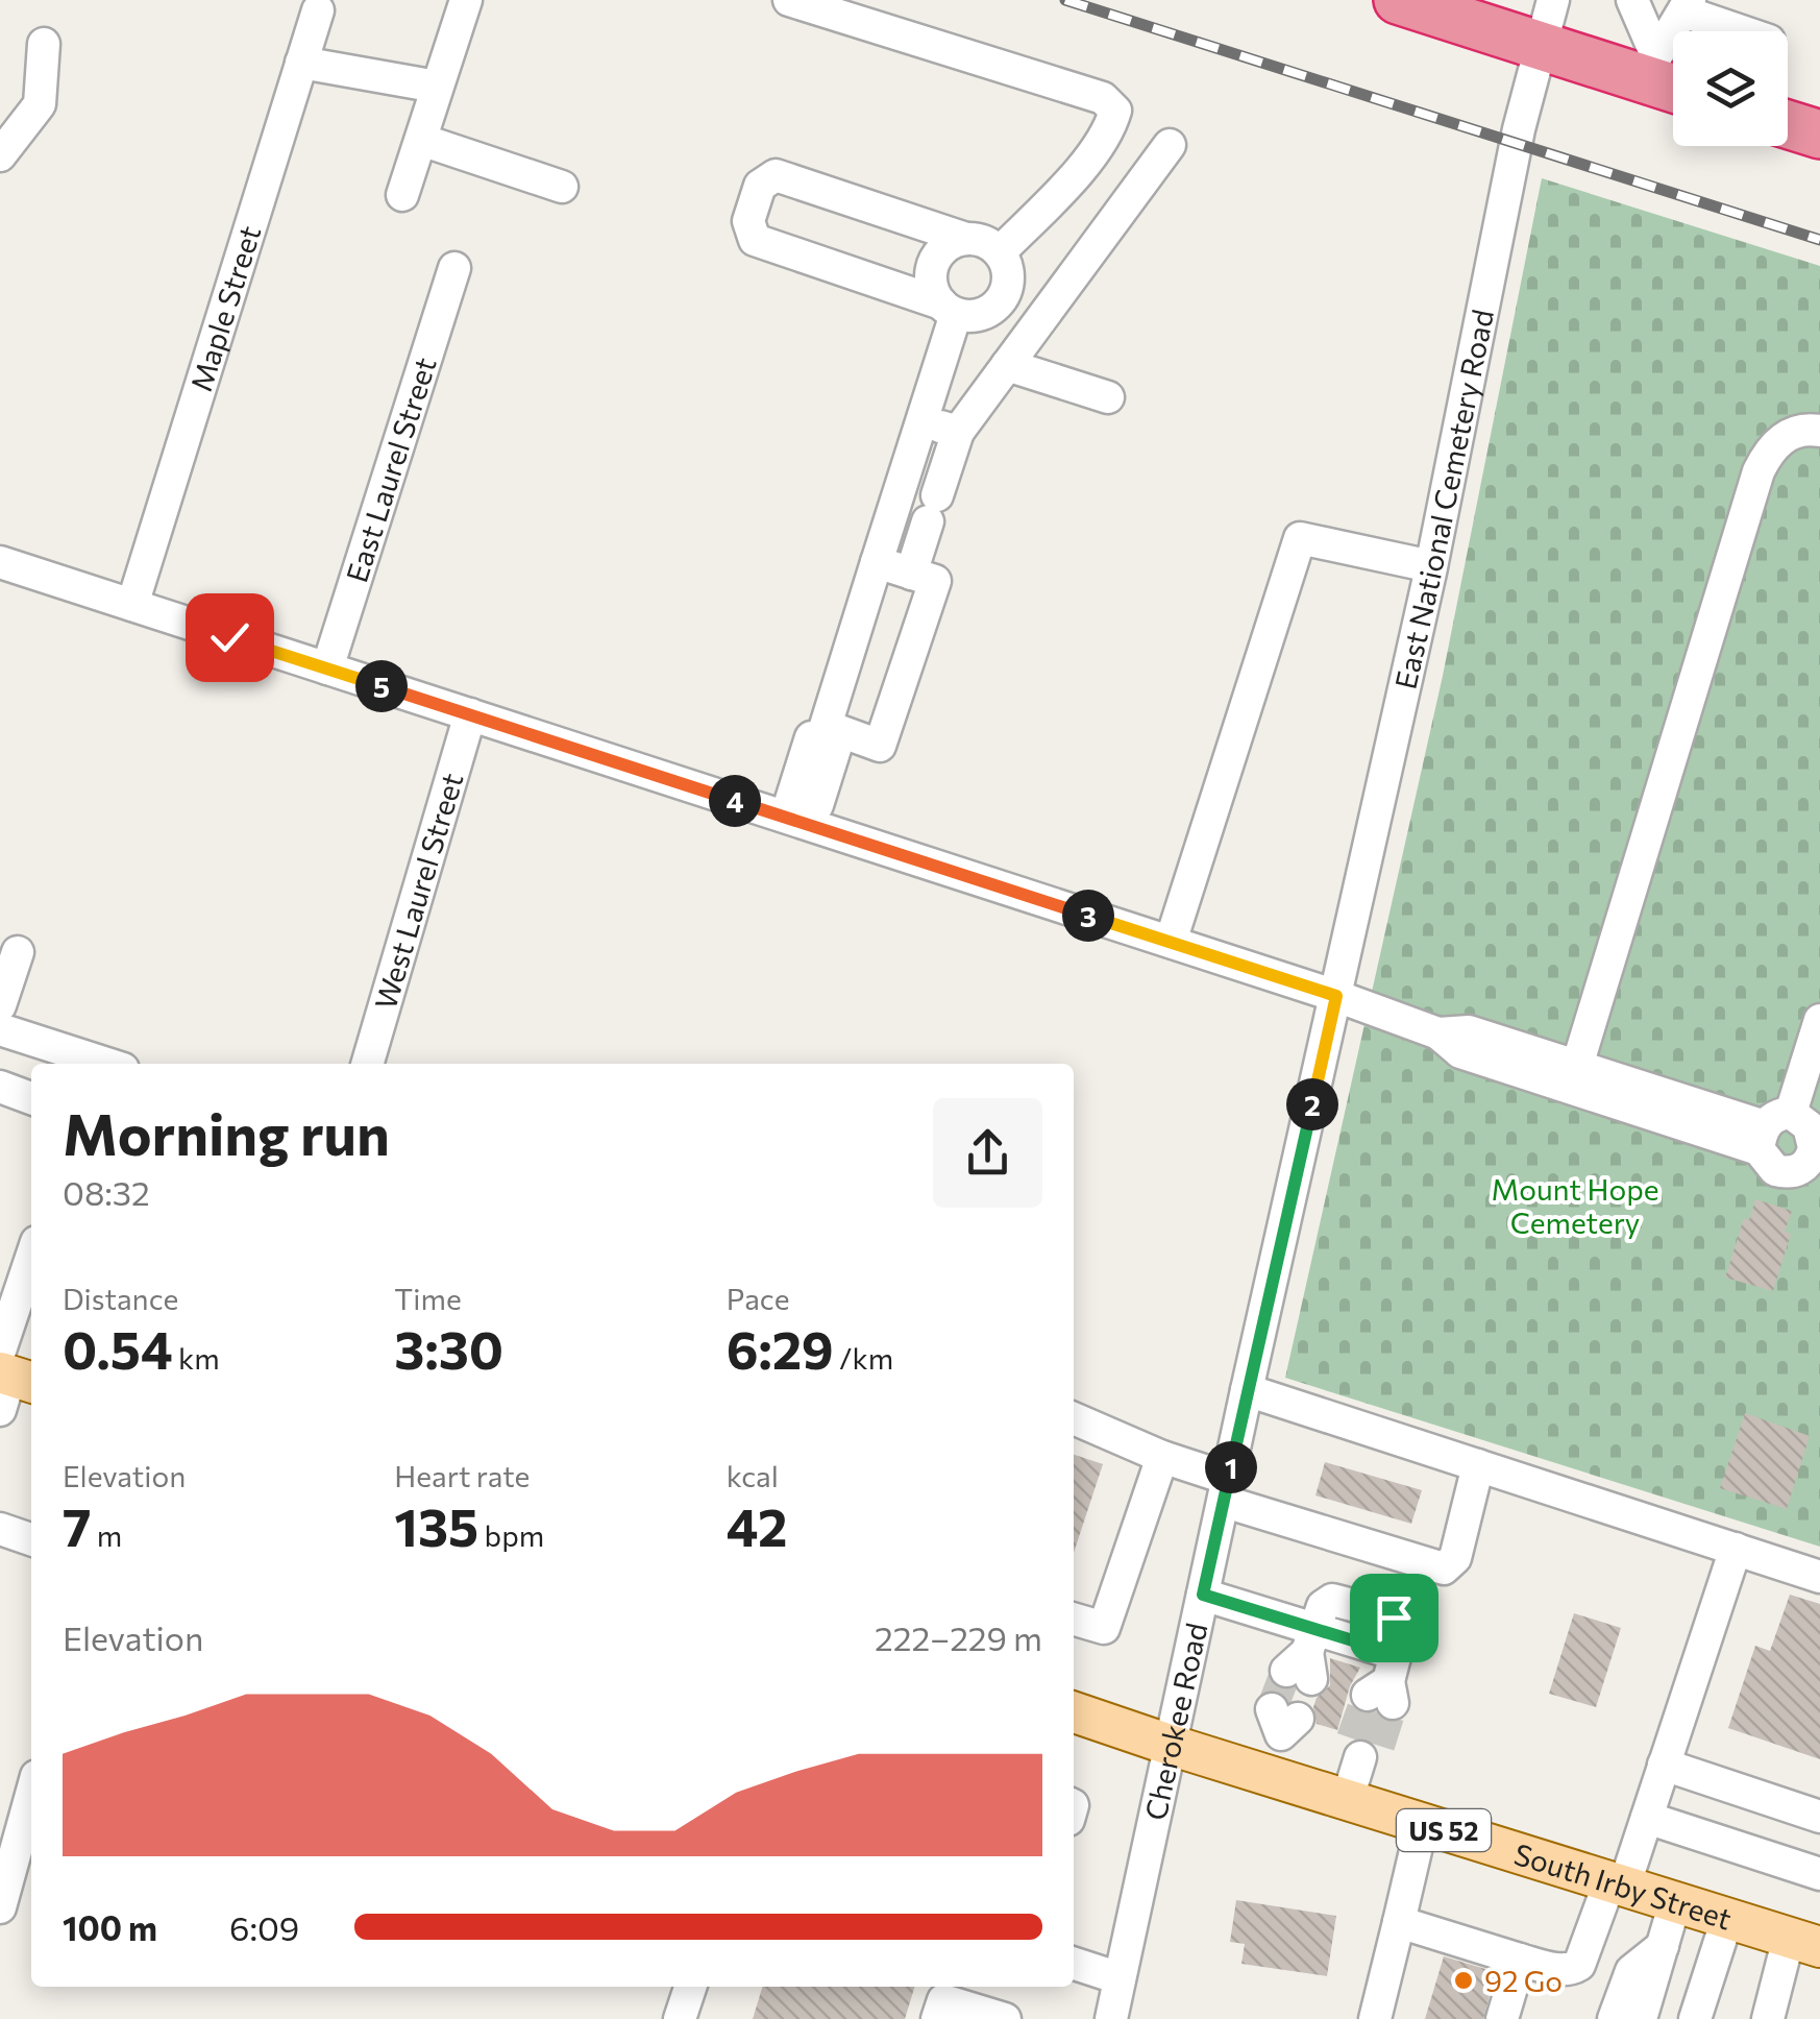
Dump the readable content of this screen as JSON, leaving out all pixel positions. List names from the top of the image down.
{
  "streets": {
    "main road": ["US 52", "South Irby Street"],
    "street": [
      "Maple Street",
      "East Laurel Street",
      "East National Cemetery Road",
      "West Laurel Street",
      "Cherokee Road"
    ]
  },
  "crossings": [
    ["East National Cemetery Road", "Cherokee Road"],
    ["Cherokee Road", "South Irby Street"]
  ],
  "parks": ["Mount Hope Cemetery"],
  "places": ["92 Go"],
  "page": {
    "pins": [
      "5",
      "4",
      "3",
      "2",
      "1"
    ],
    "heading": ["Morning run", "08:32"],
    "stats": [
      ["Distance", "0.54 km"],
      ["Time", "3:30"],
      ["Pace", "6:29 /km"],
      ["Elevation", "7 m"],
      ["Heart rate", "135 bpm"],
      ["kcal", "42"]
    ],
    "chart": ["Elevation", "222–229 m"],
    "list": [
      {
        "name": "100 m",
        "note": "6:09"
      }
    ]
  }
}
